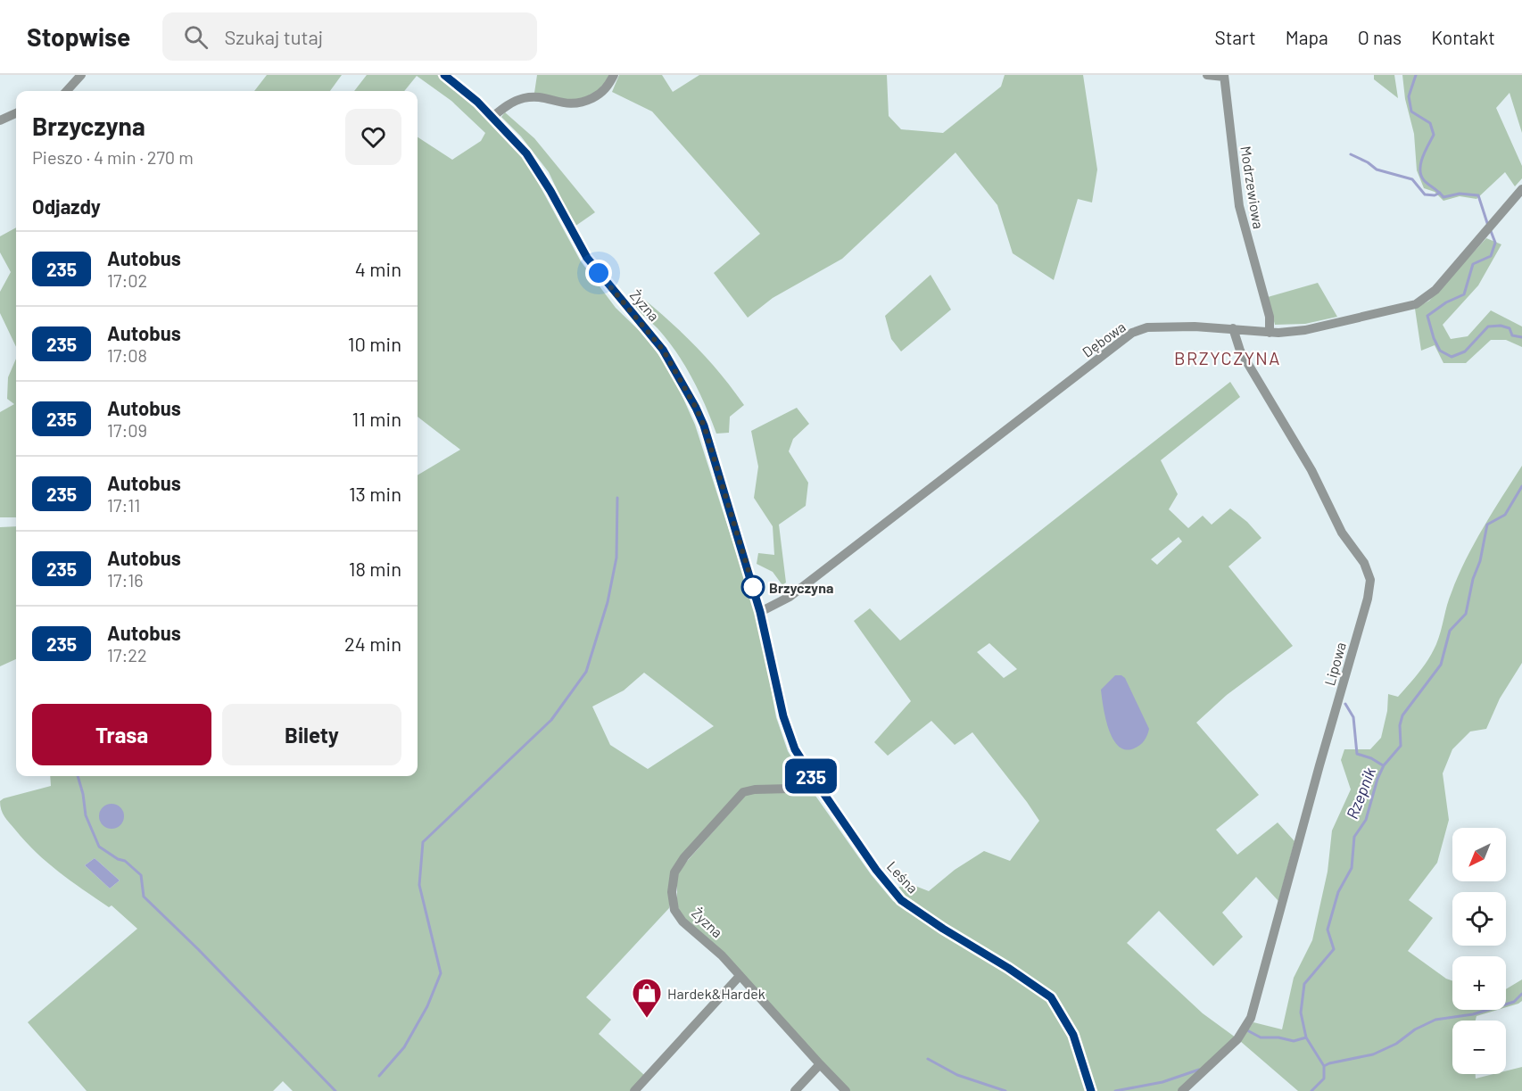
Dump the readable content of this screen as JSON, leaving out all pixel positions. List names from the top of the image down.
{
  "streets": {
    "street": [
      "Modrzewiowa",
      "Żyzna",
      "Dębowa",
      "Lipowa",
      "Leśna"
    ]
  },
  "crossings": [
    ["Modrzewiowa", "Dębowa"],
    ["Żyzna", "Dębowa"],
    ["Żyzna", "Leśna"],
    ["Dębowa", "Lipowa"]
  ],
  "districts": ["BRZYCZYNA"],
  "water": ["Rzepnik"],
  "places": {
    "other": ["Brzyczyna"],
    "shop": ["Hardek&Hardek"]
  },
  "lines": ["bus line 235"],
  "north": "bottom left",
  "page": {
    "header": "Stopwise",
    "search": "Szukaj tutaj",
    "nav": [
      "Start",
      "Mapa",
      "O nas",
      "Kontakt"
    ],
    "on_map": "235",
    "heading": [
      ["Brzyczyna", "Pieszo · 4 min · 270 m"],
      "Odjazdy"
    ],
    "list": [
      {
        "mark": "235",
        "name": "Autobus",
        "note": "17:02",
        "value": "4 min"
      },
      {
        "mark": "235",
        "name": "Autobus",
        "note": "17:08",
        "value": "10 min"
      },
      {
        "mark": "235",
        "name": "Autobus",
        "note": "17:09",
        "value": "11 min"
      },
      {
        "mark": "235",
        "name": "Autobus",
        "note": "17:11",
        "value": "13 min"
      },
      {
        "mark": "235",
        "name": "Autobus",
        "note": "17:16",
        "value": "18 min"
      },
      {
        "mark": "235",
        "name": "Autobus",
        "note": "17:22",
        "value": "24 min"
      }
    ],
    "buttons": ["Trasa", "Bilety"],
    "map_buttons": ["+", "−"]
  }
}
